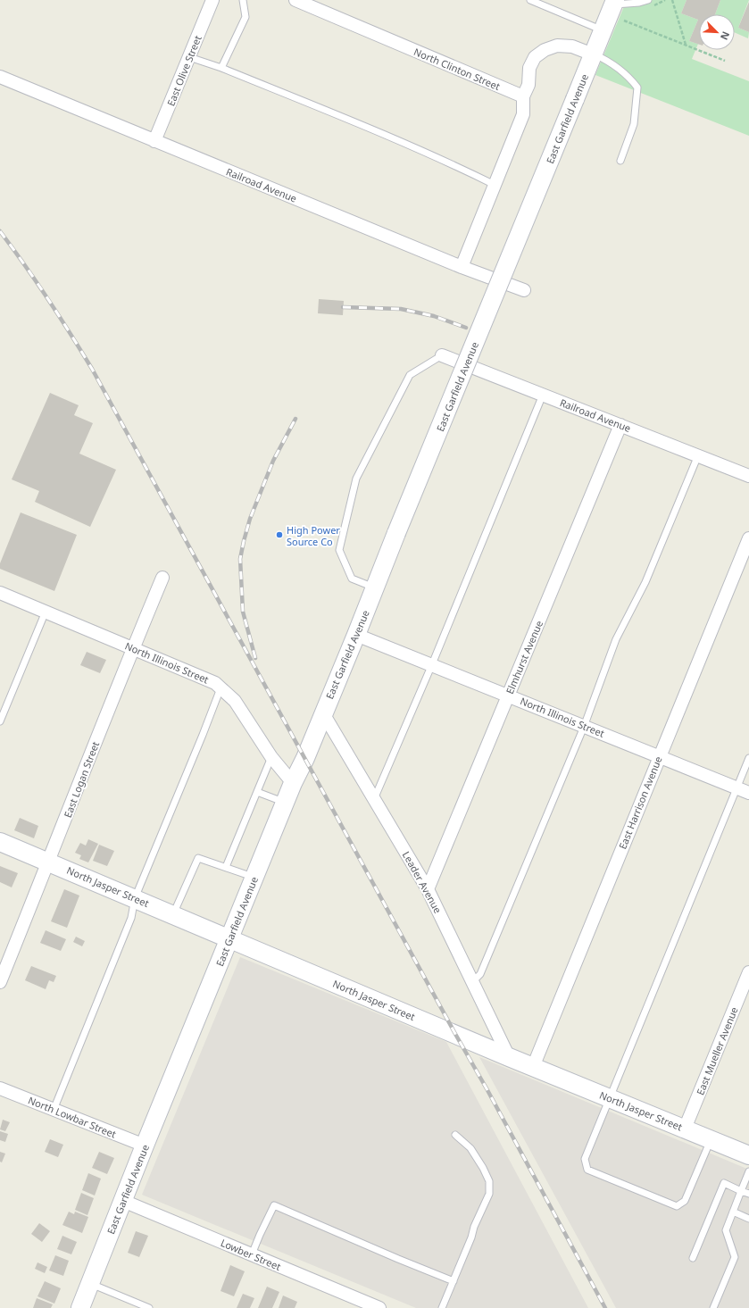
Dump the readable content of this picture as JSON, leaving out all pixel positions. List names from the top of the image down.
{
  "streets": {
    "street": [
      "North Clinton Street",
      "East Olive Street",
      "East Garfield Avenue",
      "Railroad Avenue",
      "Elmhurst Avenue",
      "North Illinois Street",
      "East Logan Street",
      "East Harrison Avenue",
      "Leader Avenue",
      "North Jasper Street",
      "East Mueller Avenue",
      "North Lowbar Street",
      "Lowber Street"
    ]
  },
  "crossings": [
    ["East Olive Street", "Railroad Avenue"],
    ["East Garfield Avenue", "North Illinois Street"],
    ["East Garfield Avenue", "Leader Avenue"],
    ["East Garfield Avenue", "North Jasper Street"],
    ["East Garfield Avenue", "North Lowbar Street"],
    ["East Garfield Avenue", "Lowber Street"],
    ["Railroad Avenue", "Elmhurst Avenue"],
    ["Elmhurst Avenue", "North Illinois Street"],
    ["Elmhurst Avenue", "Leader Avenue"],
    ["North Illinois Street", "East Logan Street"],
    ["North Illinois Street", "East Harrison Avenue"],
    ["East Logan Street", "North Jasper Street"],
    ["East Harrison Avenue", "North Jasper Street"],
    ["Leader Avenue", "North Jasper Street"],
    ["North Jasper Street", "East Mueller Avenue"]
  ],
  "places": ["High Power Source Co"],
  "north": "bottom right"
}
